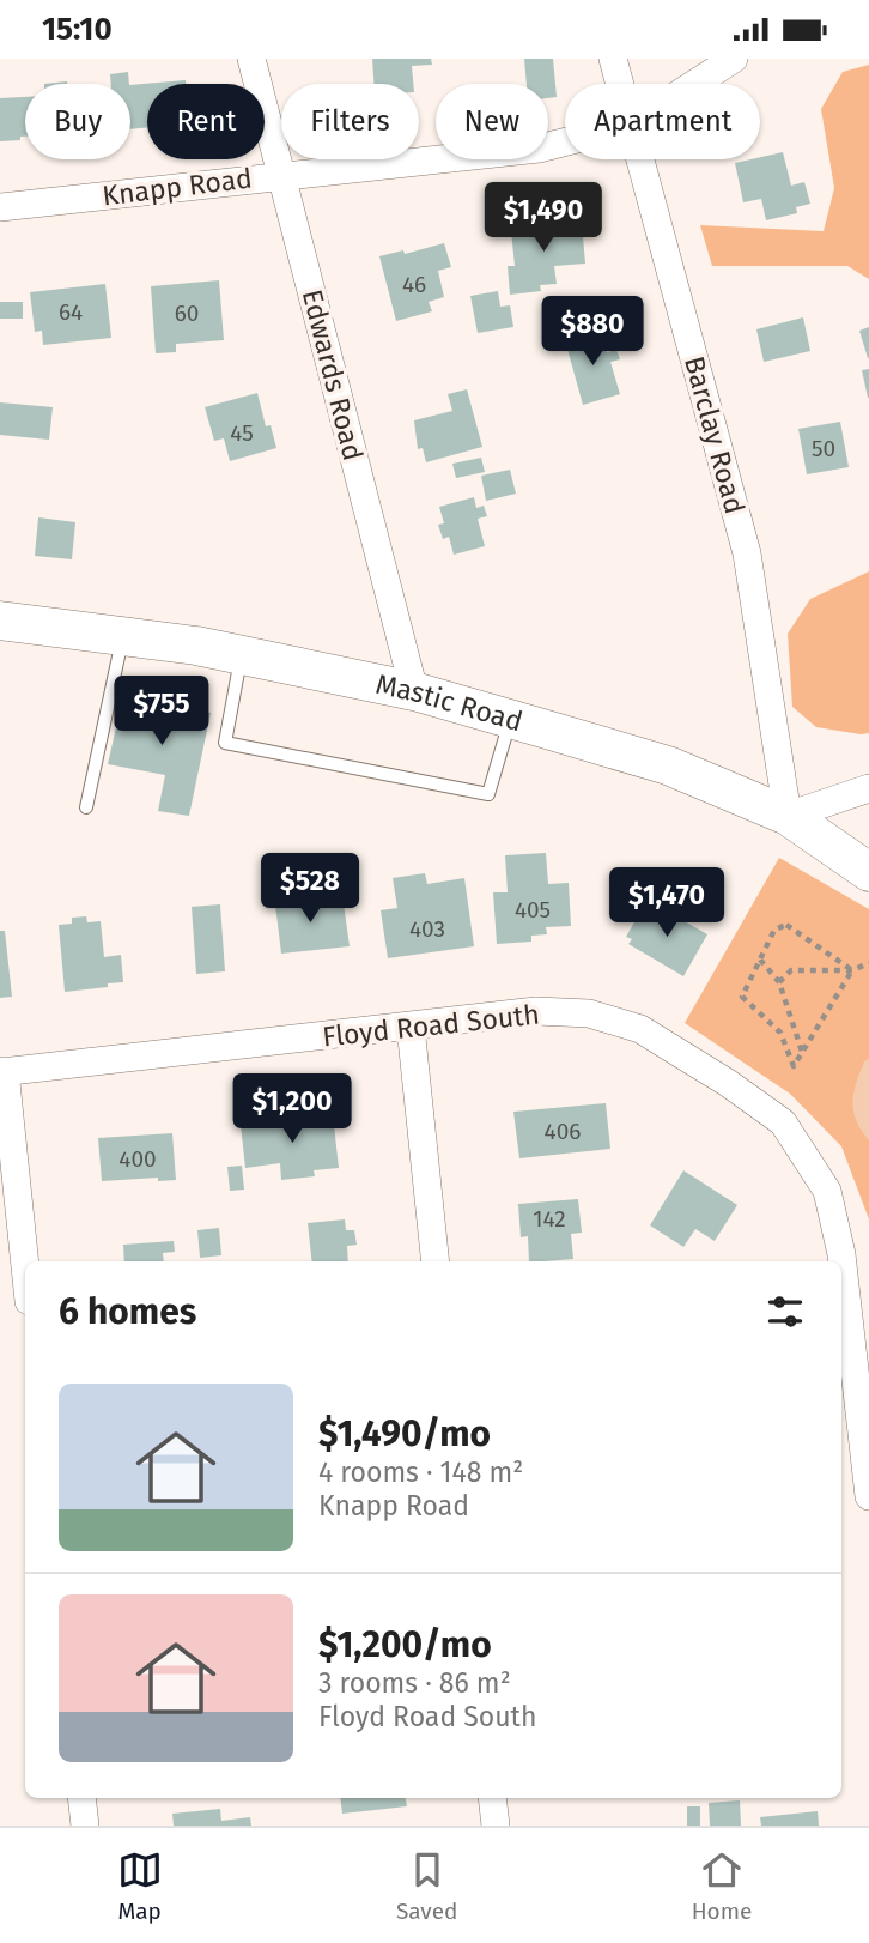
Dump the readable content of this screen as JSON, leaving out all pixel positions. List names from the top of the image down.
{
  "streets": {
    "main road": ["Mastic Road"],
    "street": [
      "Knapp Road",
      "Edwards Road",
      "Barclay Road",
      "Floyd Road South"
    ]
  },
  "crossings": [
    ["Knapp Road", "Edwards Road"],
    ["Edwards Road", "Mastic Road"],
    ["Barclay Road", "Mastic Road"]
  ],
  "house_numbers": [
    "46",
    "64",
    "60",
    "45",
    "50",
    "405",
    "403",
    "406",
    "400",
    "142"
  ],
  "page": {
    "status": "15:10",
    "chip": [
      "Buy",
      "Rent",
      "Filters",
      "New",
      "Apartment"
    ],
    "price": [
      "$1,490",
      "$880",
      "$755",
      "$528",
      "$1,470",
      "$1,200"
    ],
    "heading": "6 homes",
    "list": [
      {
        "name": "$1,490/mo",
        "note": "4 rooms · 148 m² · Knapp Road"
      },
      {
        "name": "$1,200/mo",
        "note": "3 rooms · 86 m² · Floyd Road South"
      }
    ],
    "tabs": ["Map", "Saved", "Home"]
  }
}
